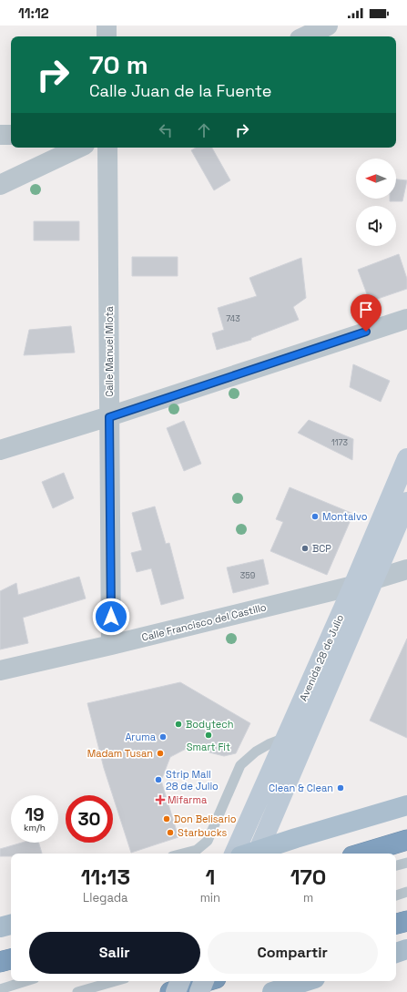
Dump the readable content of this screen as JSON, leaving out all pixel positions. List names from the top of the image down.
{
  "streets": {
    "main road": ["Avenida 28 de Julio"],
    "street": ["Calle Manuel Miota", "Calle Francisco del Castillo"]
  },
  "crossings": [
    ["Calle Manuel Miota", "Calle Francisco del Castillo"],
    ["Calle Francisco del Castillo", "Avenida 28 de Julio"]
  ],
  "places": {
    "other": [
      "Montalvo",
      "BCP",
      "Bodytech",
      "Smart Fit",
      "Aruma",
      "Madam Tusan",
      "Strip Mall 28 de Julio",
      "Clean & Clean",
      "Don Belisario",
      "Starbucks"
    ],
    "health": ["Mifarma"]
  },
  "house_numbers": ["743", "1173", "359"],
  "north": "left",
  "page": {
    "status": "11:12",
    "turn": ["70 m", "Calle Juan de la Fuente"],
    "speed": "19 km/h",
    "limit": "30",
    "eta": [
      "11:13",
      "Llegada",
      "1",
      "min",
      "170",
      "m"
    ],
    "buttons": ["Salir", "Compartir"]
  }
}
